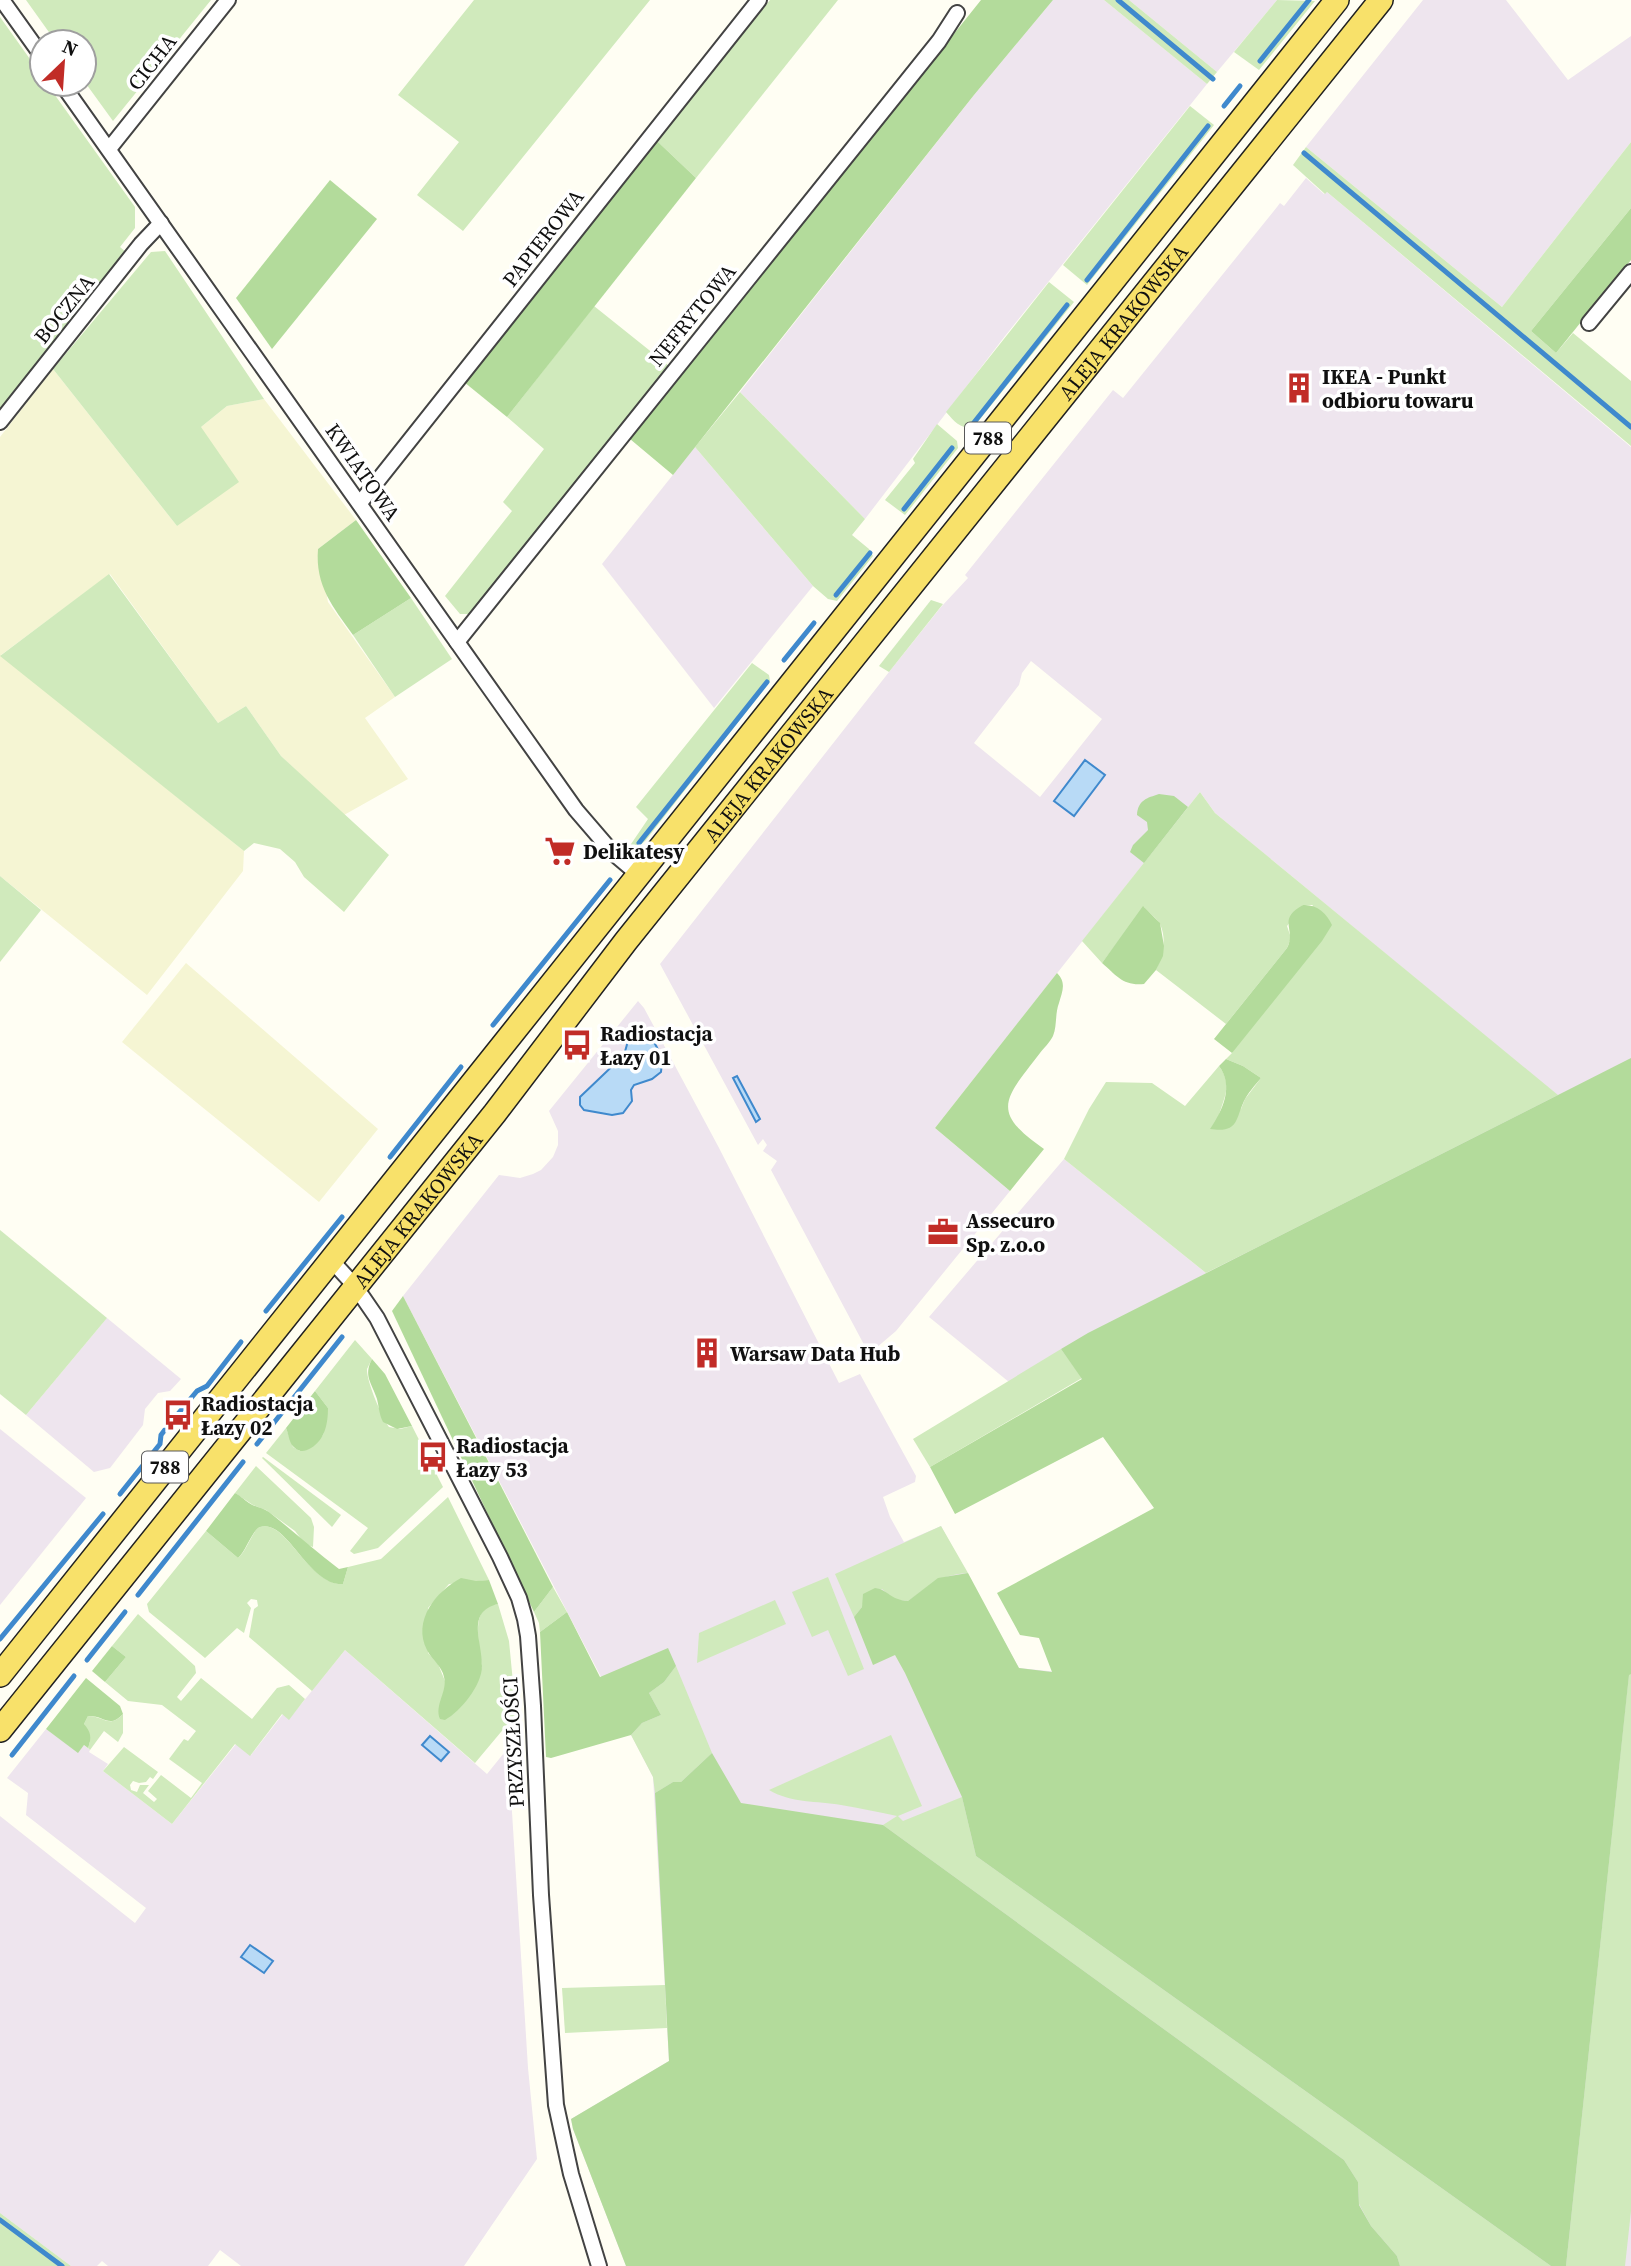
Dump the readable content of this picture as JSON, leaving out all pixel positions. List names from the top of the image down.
{
  "streets": {
    "main road": ["ALEJA KRAKOWSKA", "788"],
    "street": [
      "CICHA",
      "PAPIEROWA",
      "BOCZNA",
      "NEFRYTOWA",
      "KWIATOWA",
      "PRZYSZŁOŚCI"
    ]
  },
  "crossings": [
    ["CICHA", "KWIATOWA"],
    ["PAPIEROWA", "KWIATOWA"],
    ["BOCZNA", "KWIATOWA"],
    ["NEFRYTOWA", "KWIATOWA"],
    ["ALEJA KRAKOWSKA", "KWIATOWA"],
    ["ALEJA KRAKOWSKA", "PRZYSZŁOŚCI"]
  ],
  "places": {
    "building": ["IKEA - Punkt odbioru towaru", "Warsaw Data Hub"],
    "supermarket": ["Delikatesy"],
    "bus stop": ["Radiostacja Łazy 01", "Radiostacja Łazy 02", "Radiostacja Łazy 53"],
    "office": ["Assecuro Sp. z.o.o"]
  },
  "north": "top right"
}
